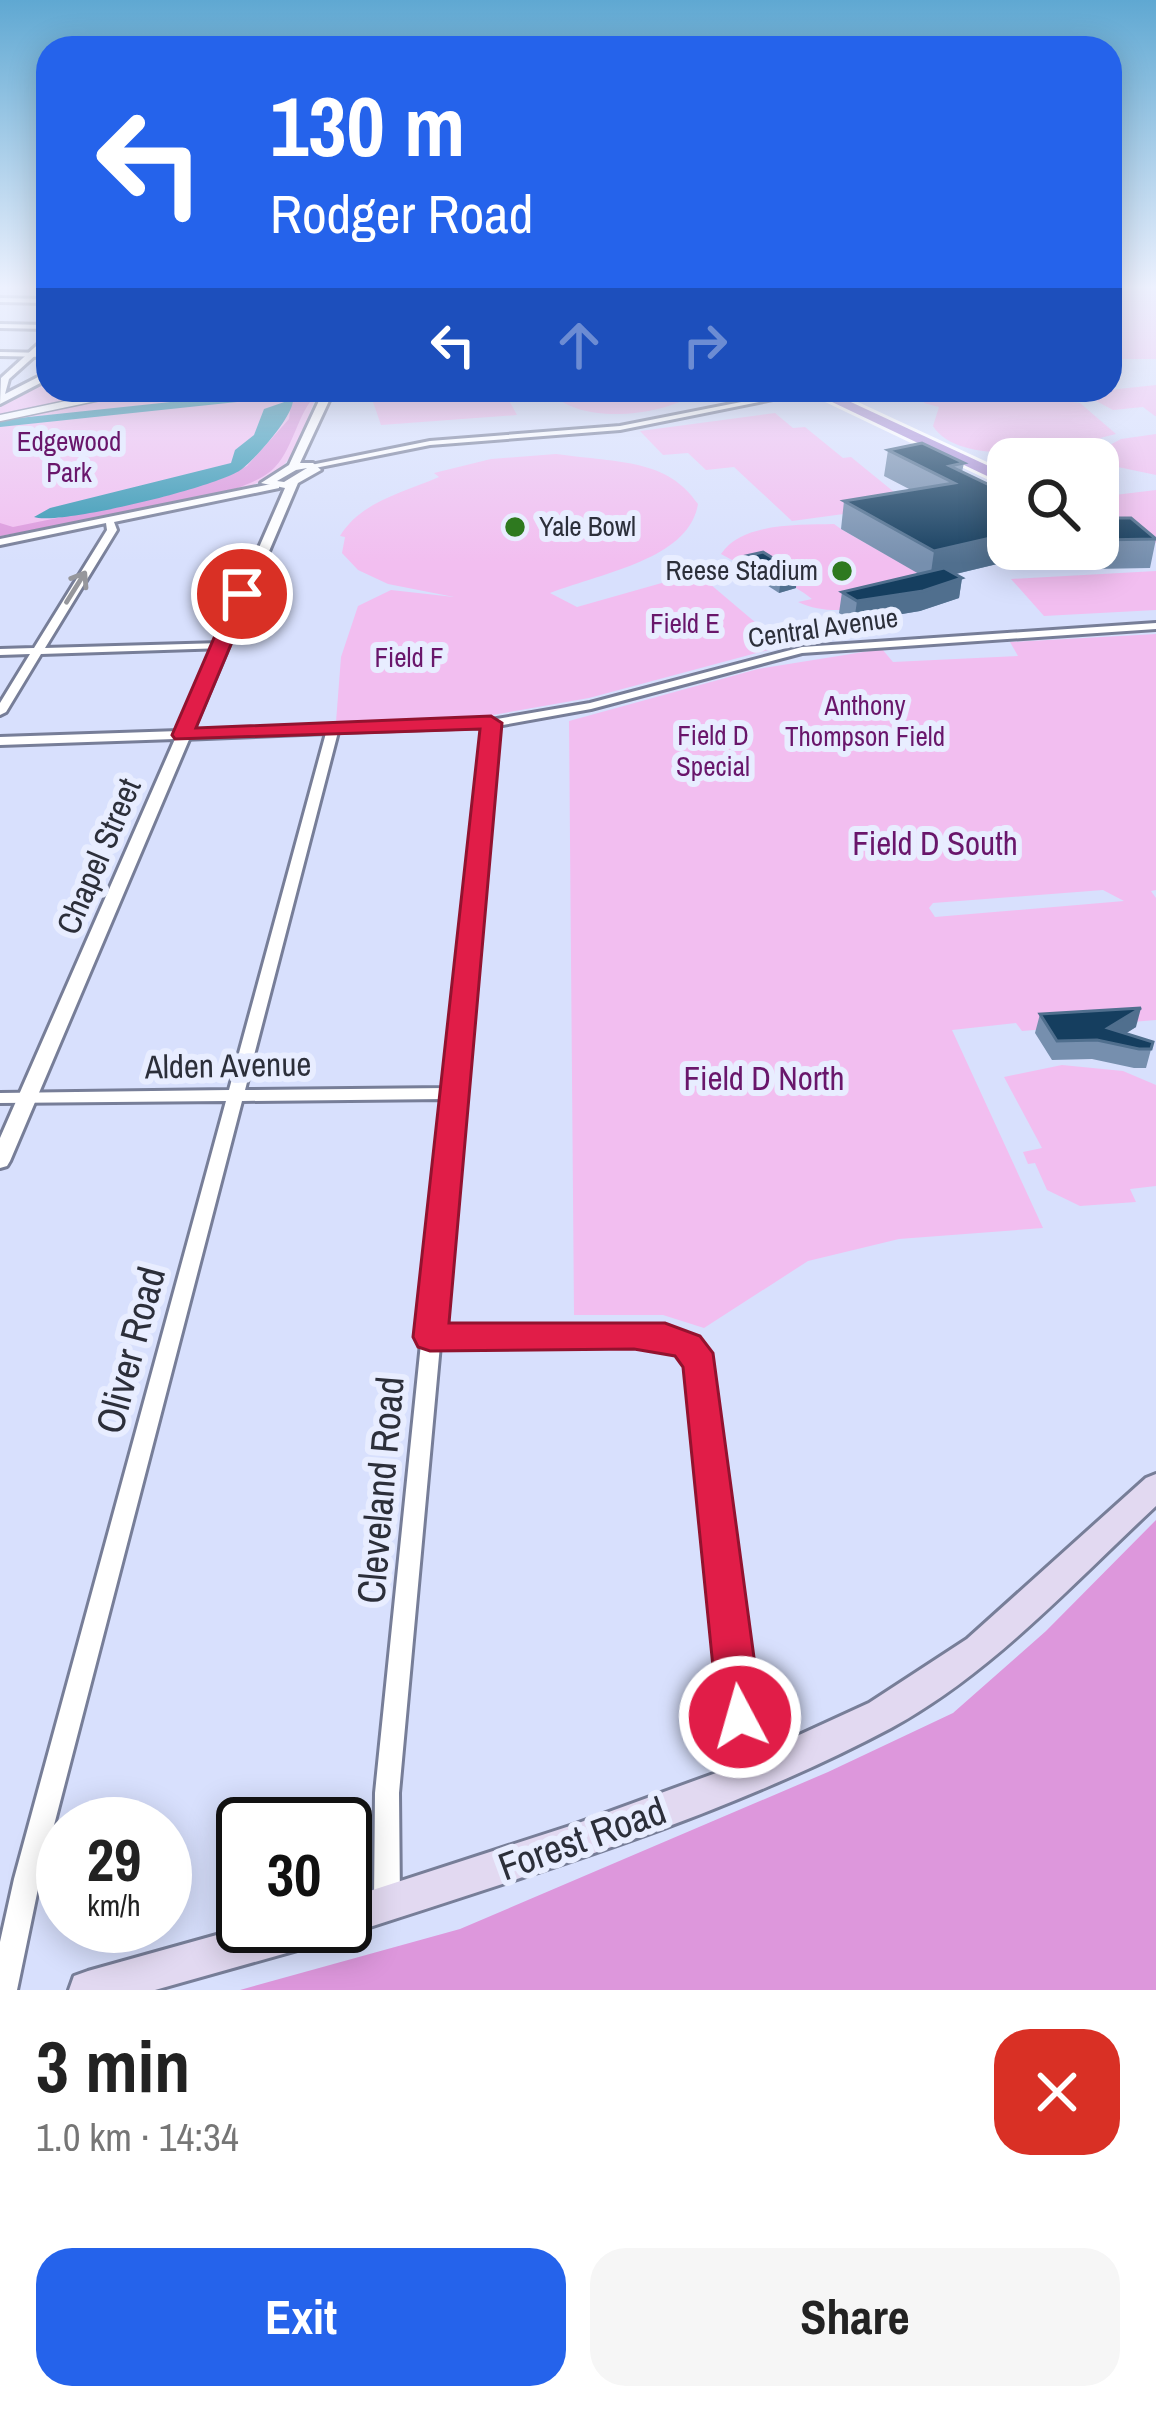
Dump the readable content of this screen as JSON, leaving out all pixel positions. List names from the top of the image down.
{
  "streets": {
    "main road": ["Forest Road"],
    "street": [
      "Central Avenue",
      "Chapel Street",
      "Alden Avenue",
      "Oliver Road",
      "Cleveland Road"
    ]
  },
  "crossings": [
    ["Central Avenue", "Chapel Street"],
    ["Central Avenue", "Oliver Road"],
    ["Central Avenue", "Cleveland Road"],
    ["Chapel Street", "Alden Avenue"],
    ["Alden Avenue", "Oliver Road"],
    ["Alden Avenue", "Cleveland Road"],
    ["Cleveland Road", "Forest Road"]
  ],
  "parks": [
    "Edgewood Park",
    "Field E",
    "Field F",
    "Anthony Thompson Field",
    "Field D Special",
    "Field D South",
    "Field D North"
  ],
  "places": ["Yale Bowl", "Reese Stadium"],
  "page": {
    "turn": ["130 m", "Rodger Road"],
    "speed": "29 km/h",
    "limit": "30",
    "heading": ["3 min", "1.0 km · 14:34"],
    "buttons": ["Exit", "Share"]
  }
}
